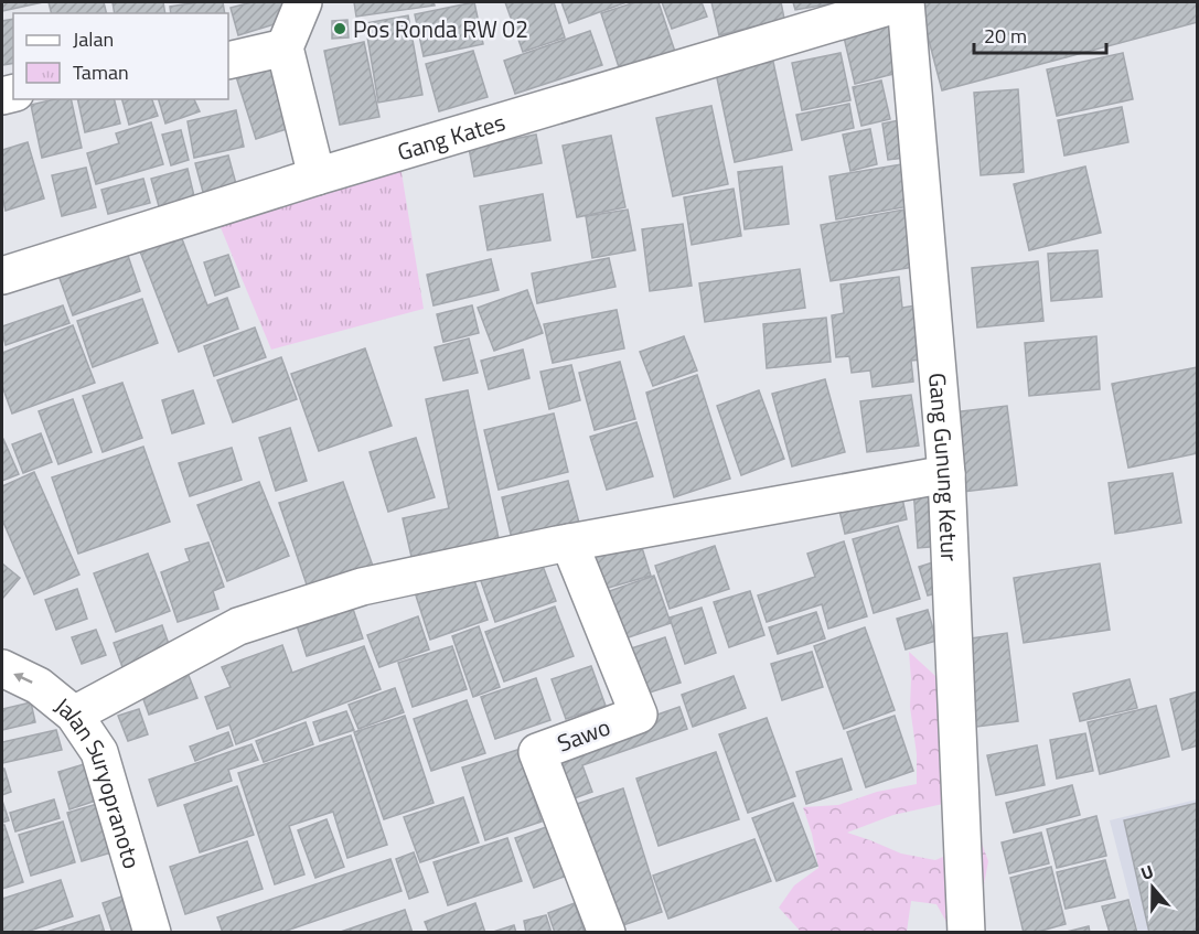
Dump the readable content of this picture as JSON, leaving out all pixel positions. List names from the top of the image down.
{
  "streets": {
    "street": [
      "Gang Kates",
      "Gang Gunung Ketur",
      "Sawo",
      "Jalan Suryopranoto"
    ]
  },
  "crossings": [
    ["Gang Kates", "Gang Gunung Ketur"]
  ],
  "places": ["Pos Ronda RW 02"],
  "legend": ["Jalan", "Taman"],
  "scale_bar": "20 m",
  "north": "top"
}
